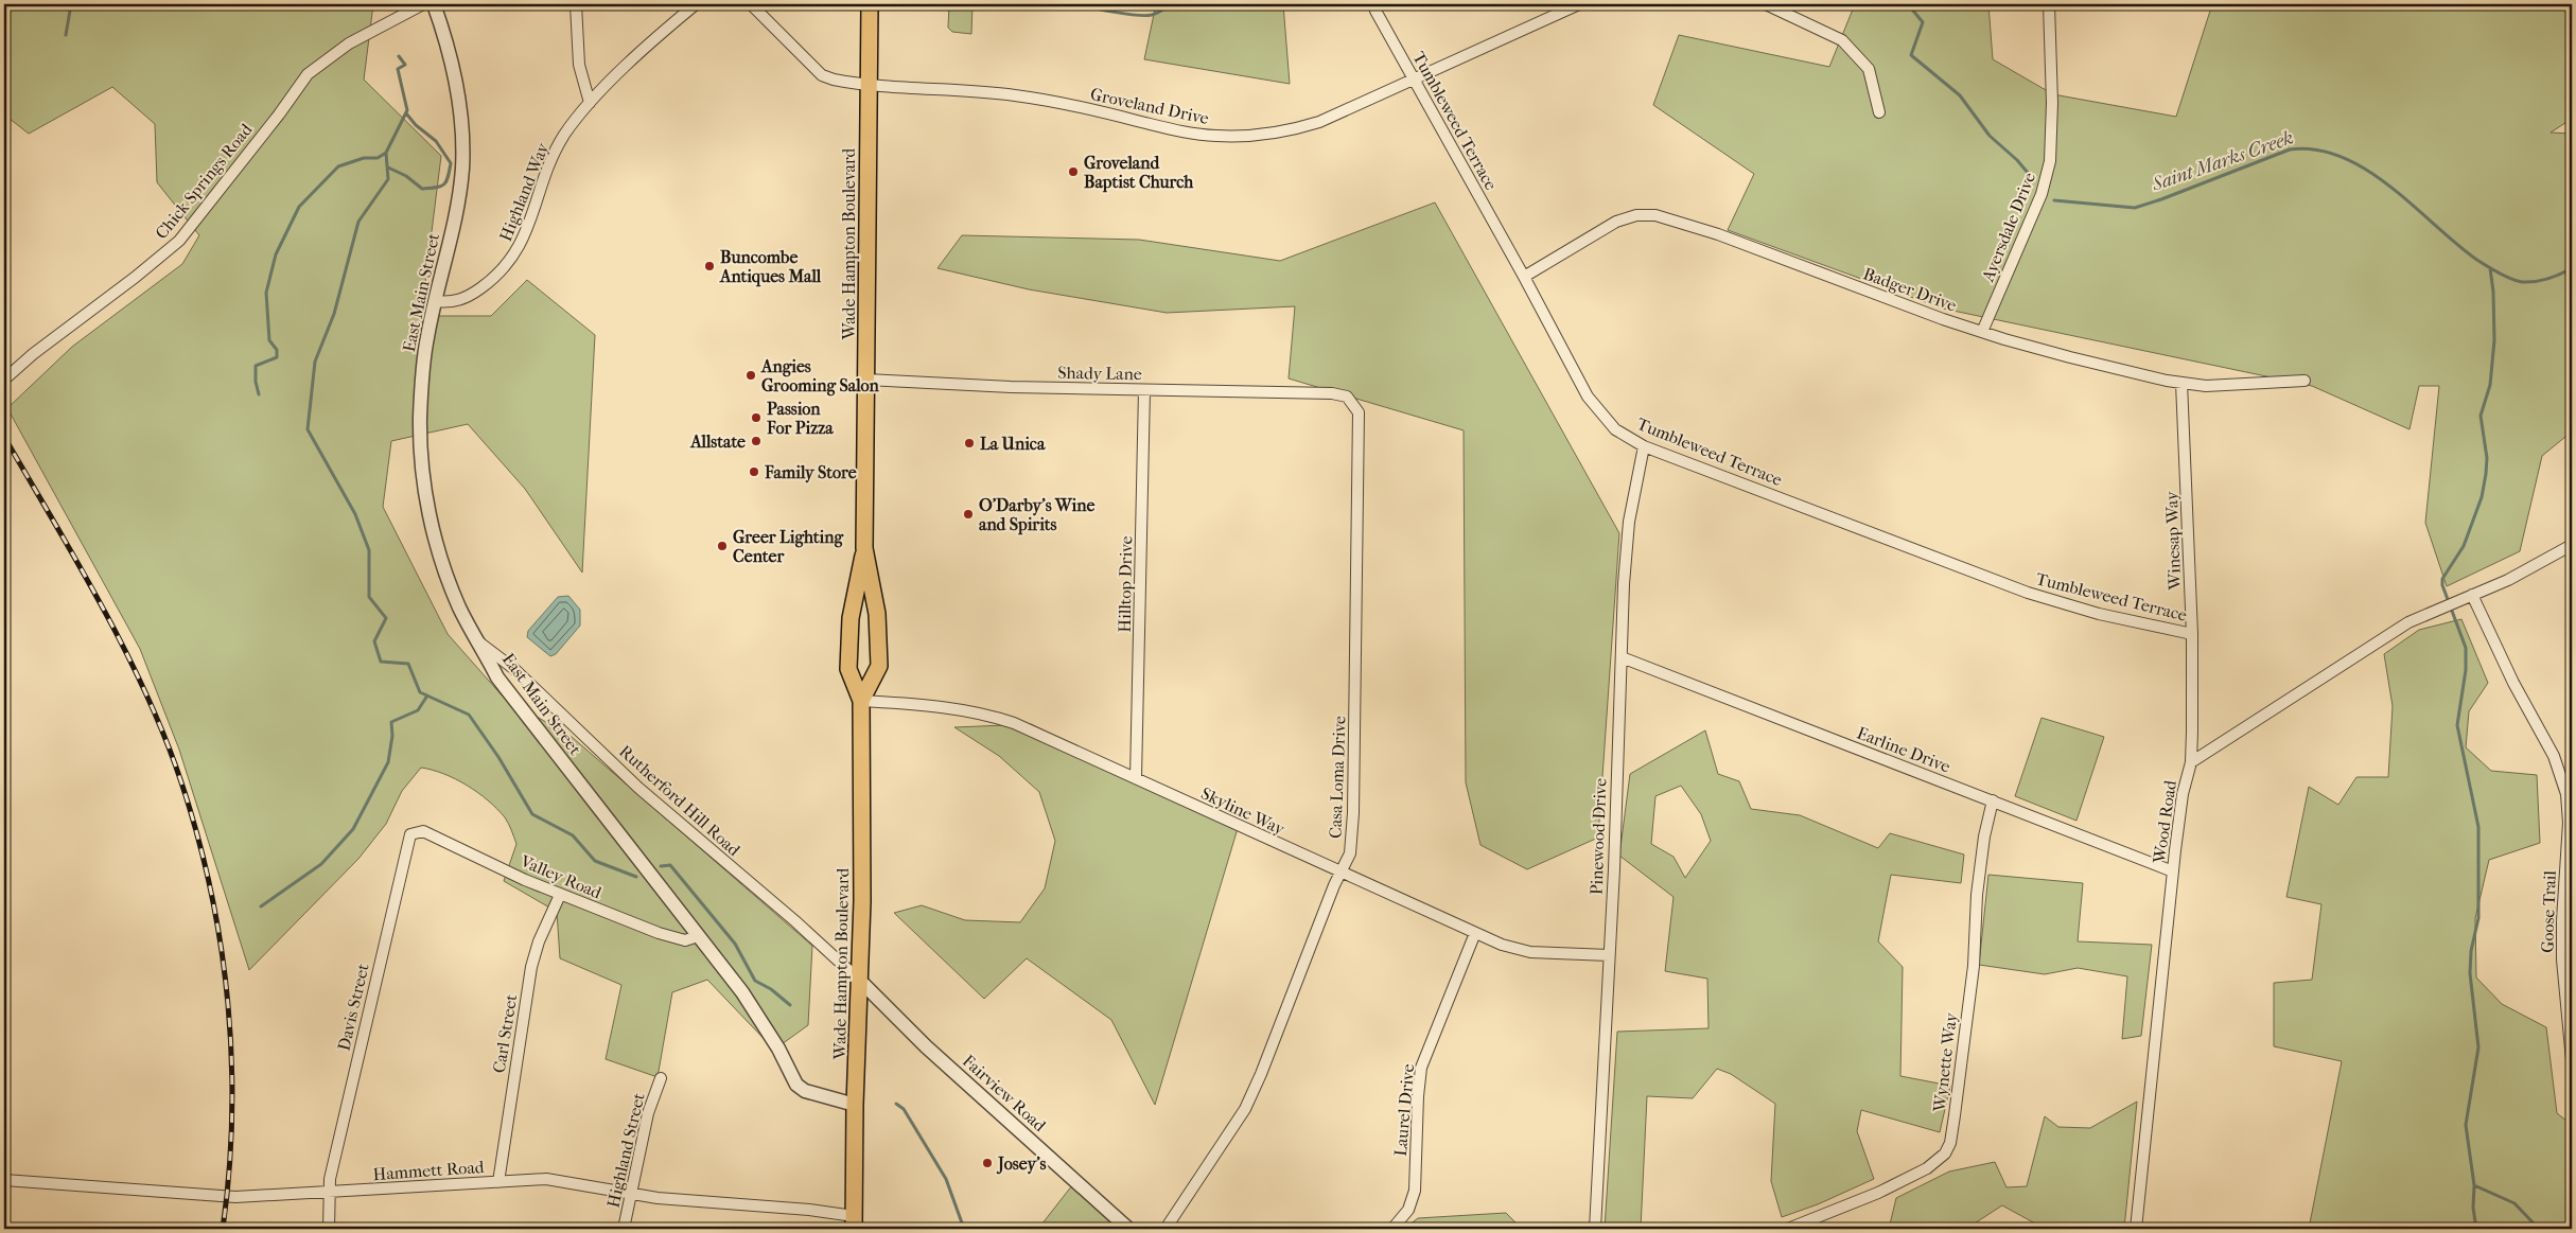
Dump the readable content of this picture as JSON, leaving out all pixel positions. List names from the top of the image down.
{
  "streets": {
    "main road": ["Wade Hampton Boulevard"],
    "street": [
      "Groveland Drive",
      "Tumbleweed Terrace",
      "Chick Springs Road",
      "Highland Way",
      "Ayersdale Drive",
      "Badger Drive",
      "East Main Street",
      "Shady Lane",
      "Winesap Way",
      "Hilltop Drive",
      "Earline Drive",
      "Casa Loma Drive",
      "Rutherford Hill Road",
      "Skyline Way",
      "Wood Road",
      "Pinewood Drive",
      "Valley Road",
      "Goose Trail",
      "Davis Street",
      "Carl Street",
      "Wynette Way",
      "Fairview Road",
      "Laurel Drive",
      "Highland Street",
      "Hammett Road"
    ]
  },
  "crossings": [
    ["Groveland Drive", "Tumbleweed Terrace"],
    ["Groveland Drive", "Wade Hampton Boulevard"],
    ["Tumbleweed Terrace", "Badger Drive"],
    ["Tumbleweed Terrace", "Winesap Way"],
    ["Tumbleweed Terrace", "Pinewood Drive"],
    ["Highland Way", "East Main Street"],
    ["Ayersdale Drive", "Badger Drive"],
    ["Wade Hampton Boulevard", "East Main Street"],
    ["Wade Hampton Boulevard", "Shady Lane"],
    ["Wade Hampton Boulevard", "Rutherford Hill Road"],
    ["Wade Hampton Boulevard", "Skyline Way"],
    ["Wade Hampton Boulevard", "Fairview Road"],
    ["Wade Hampton Boulevard", "Hammett Road"],
    ["Badger Drive", "Winesap Way"],
    ["East Main Street", "Rutherford Hill Road"],
    ["East Main Street", "Valley Road"],
    ["Shady Lane", "Hilltop Drive"],
    ["Shady Lane", "Casa Loma Drive"],
    ["Winesap Way", "Wood Road"],
    ["Hilltop Drive", "Skyline Way"],
    ["Earline Drive", "Wood Road"],
    ["Earline Drive", "Pinewood Drive"],
    ["Earline Drive", "Wynette Way"],
    ["Casa Loma Drive", "Skyline Way"],
    ["Rutherford Hill Road", "Fairview Road"],
    ["Skyline Way", "Pinewood Drive"],
    ["Skyline Way", "Laurel Drive"],
    ["Wood Road", "Goose Trail"],
    ["Valley Road", "Davis Street"],
    ["Valley Road", "Carl Street"],
    ["Davis Street", "Hammett Road"],
    ["Carl Street", "Hammett Road"],
    ["Highland Street", "Hammett Road"]
  ],
  "water": ["Saint Marks Creek"],
  "places": [
    "Groveland Baptist Church",
    "Buncombe Antiques Mall",
    "Angies Grooming Salon",
    "Passion For Pizza",
    "Allstate",
    "La Unica",
    "Family Store",
    "O'Darby's Wine and Spirits",
    "Greer Lighting Center",
    "Josey's"
  ]
}
